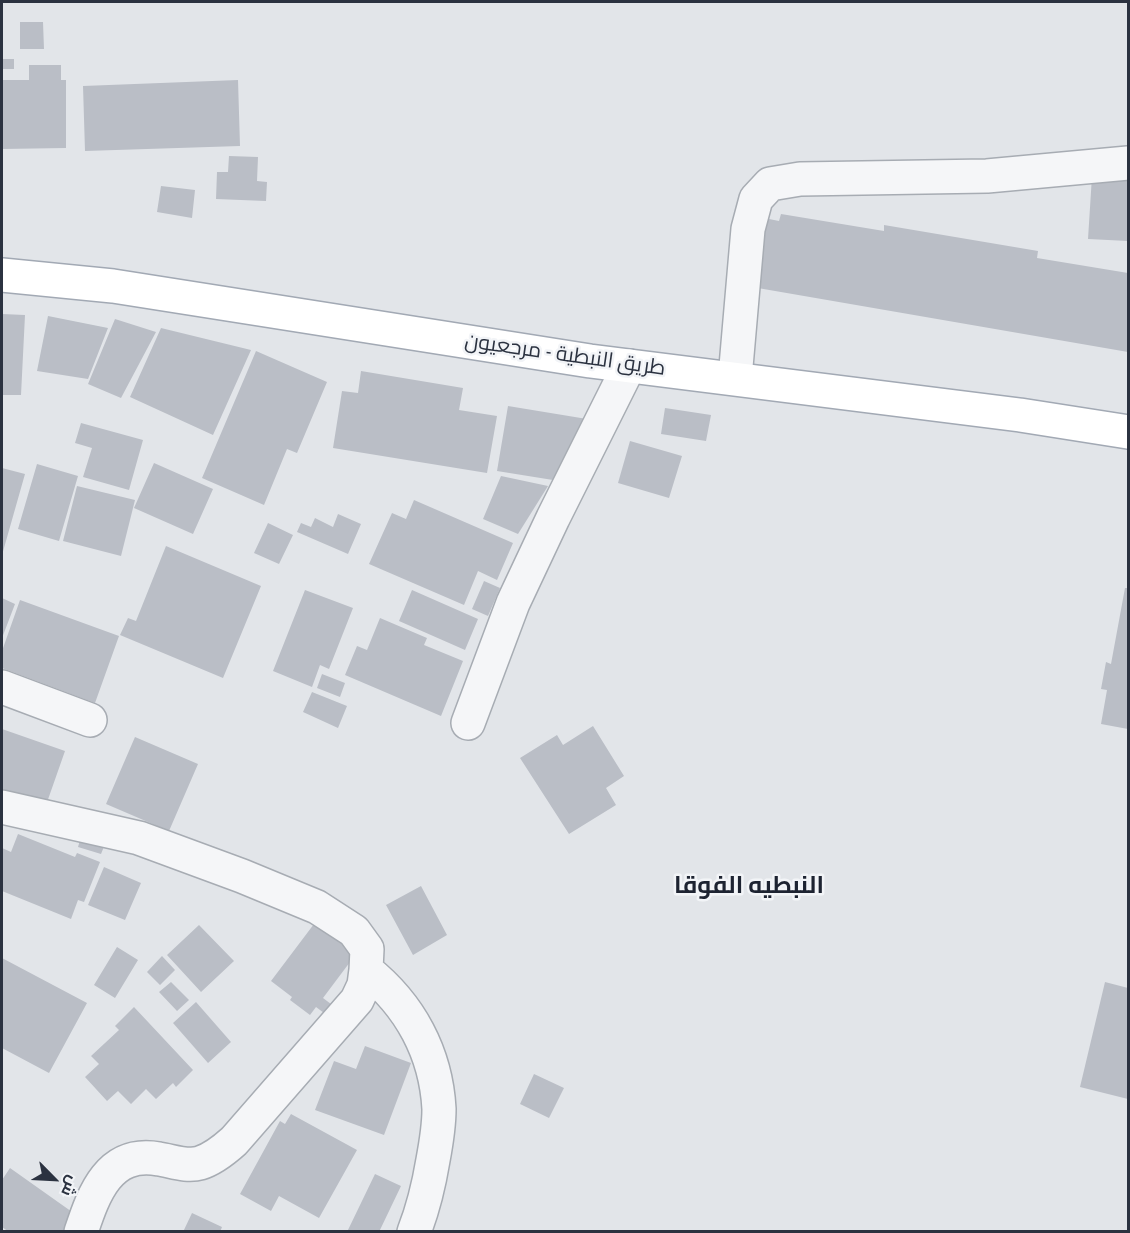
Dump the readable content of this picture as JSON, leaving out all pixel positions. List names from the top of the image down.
{
  "streets": {
    "main road": ["طريق النبطية - مرجعيون"]
  },
  "districts": ["النبطيه الفوقا"],
  "north": "bottom right"
}
